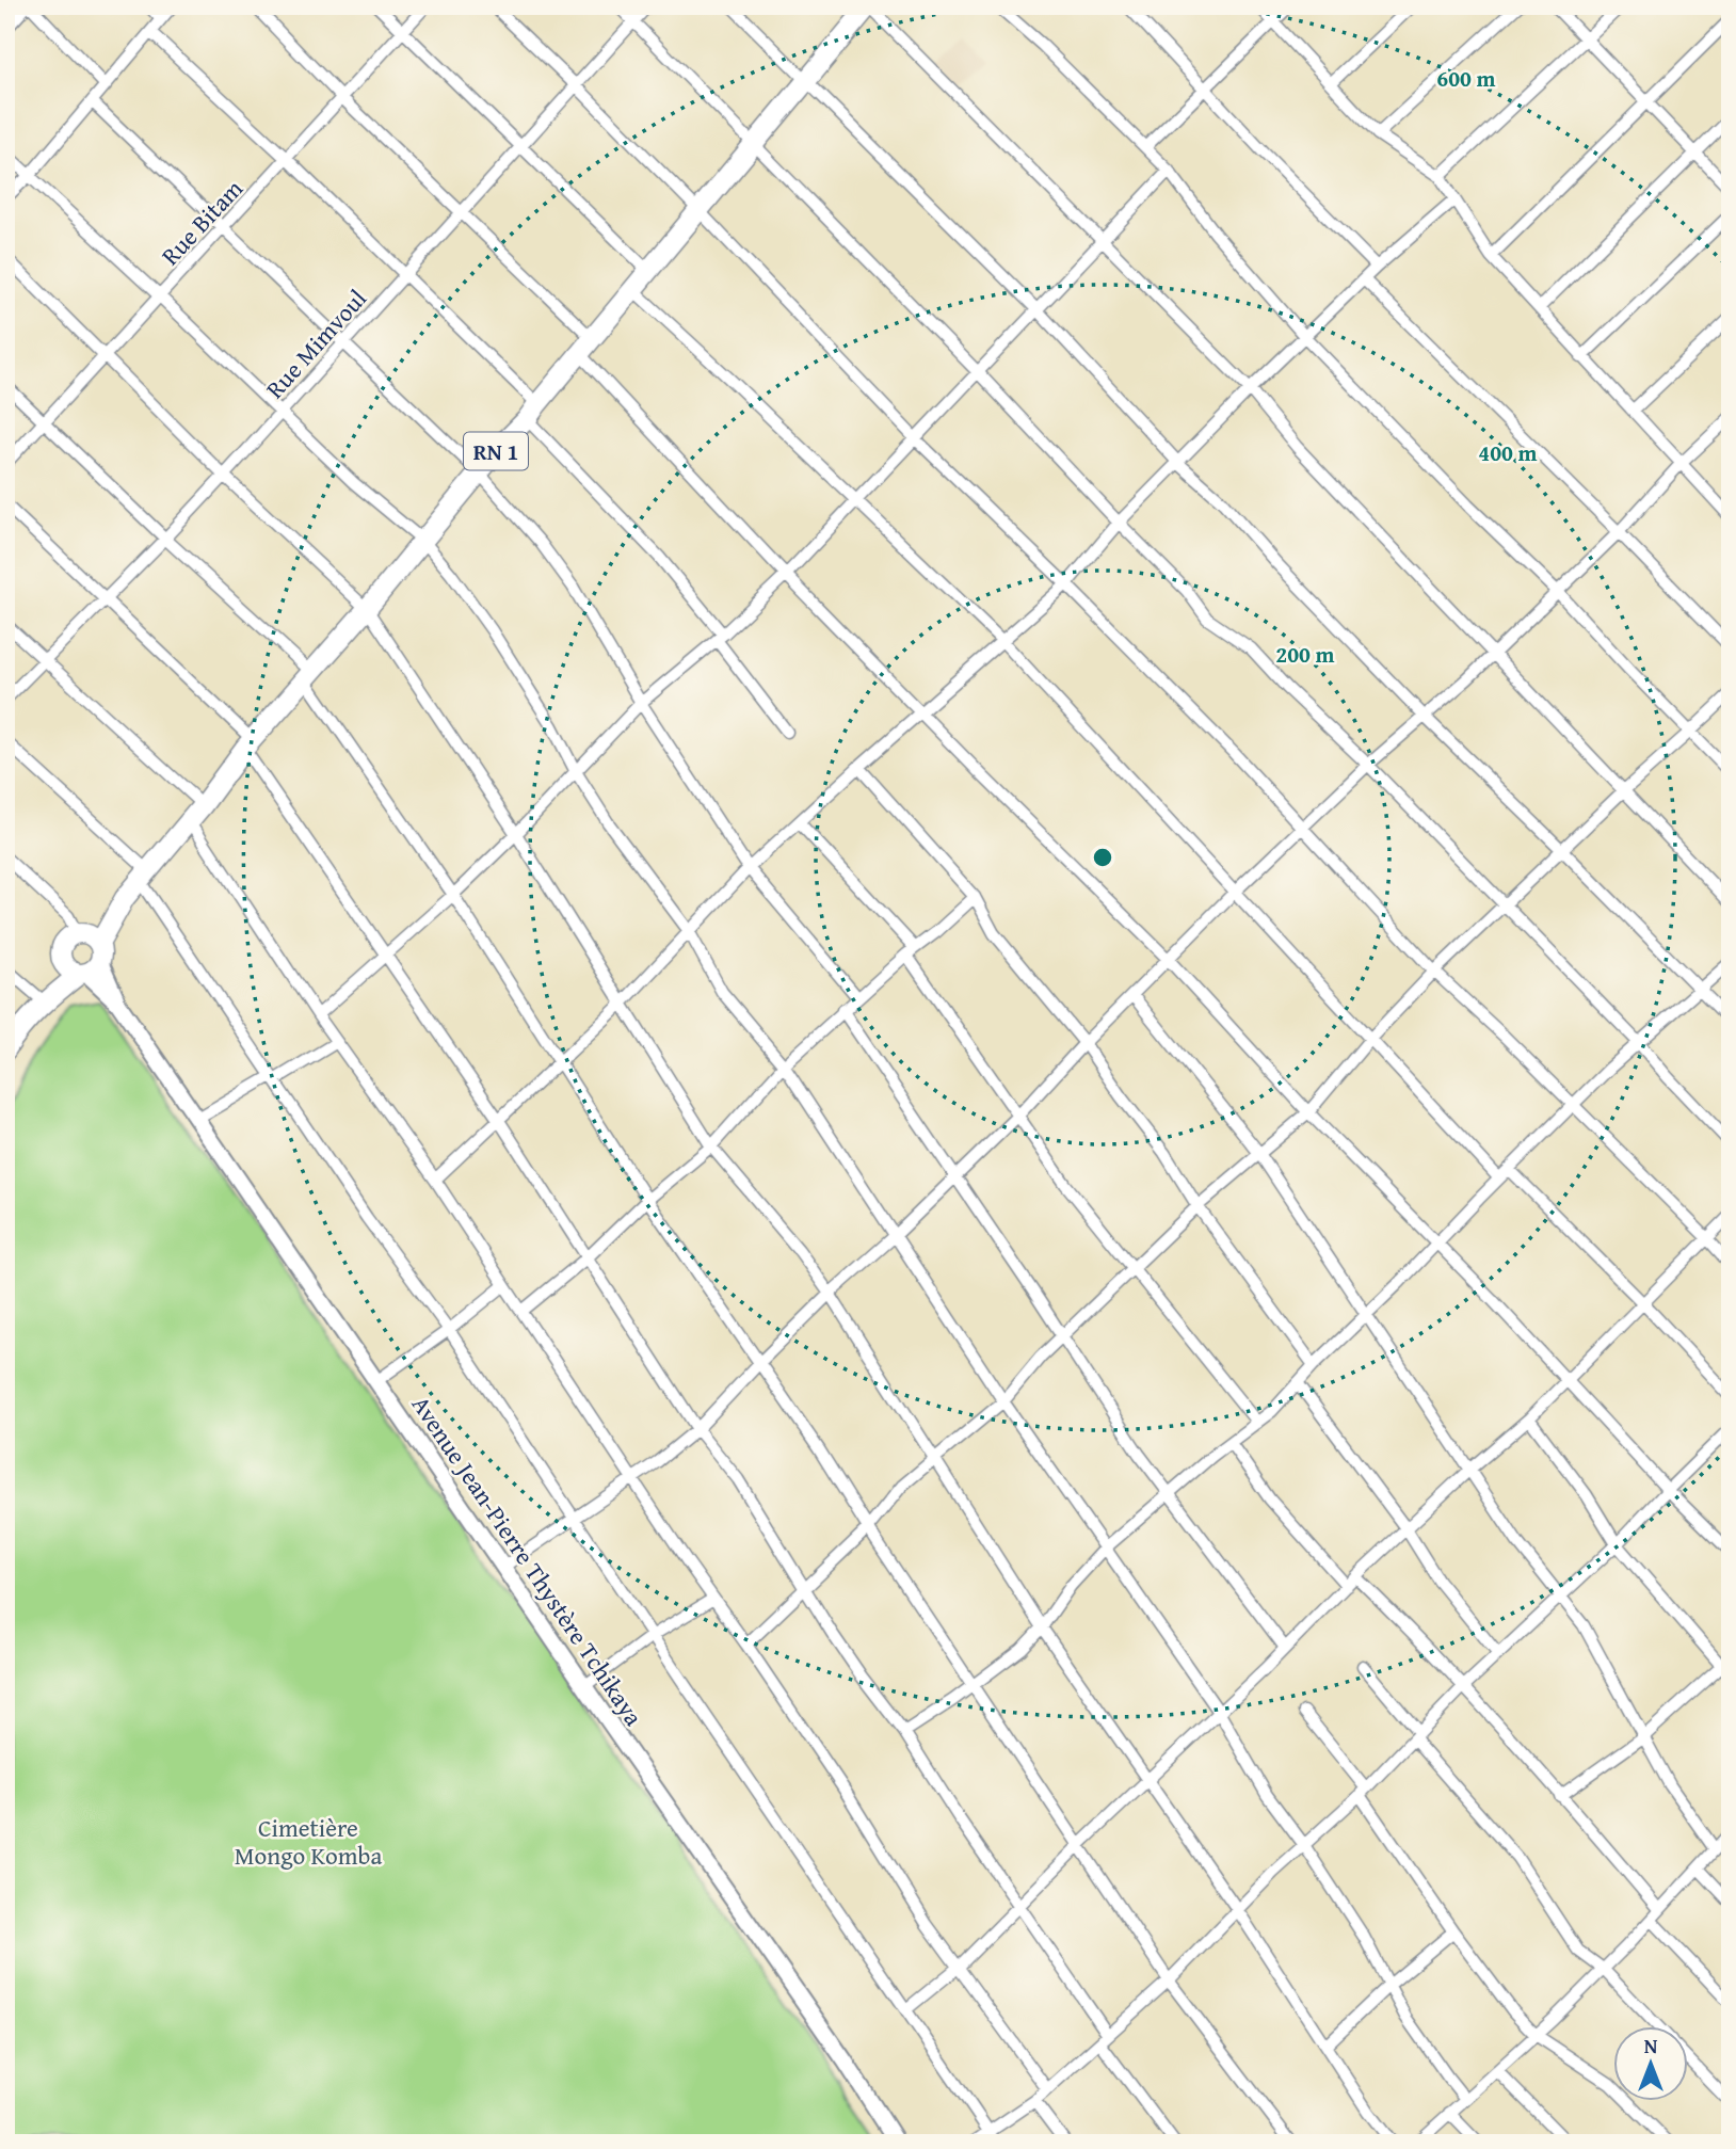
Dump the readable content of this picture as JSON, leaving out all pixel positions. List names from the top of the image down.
{
  "streets": {
    "highway": ["RN 1"],
    "street": ["Rue Bitam", "Rue Mimvoul", "Avenue Jean-Pierre Thystère Tchikaya"]
  },
  "crossings": [
    ["RN 1", "Avenue Jean-Pierre Thystère Tchikaya"]
  ],
  "parks": ["Cimetière Mongo Komba"],
  "north": "top",
  "rings": ["600 m", "400 m", "200 m"]
}
